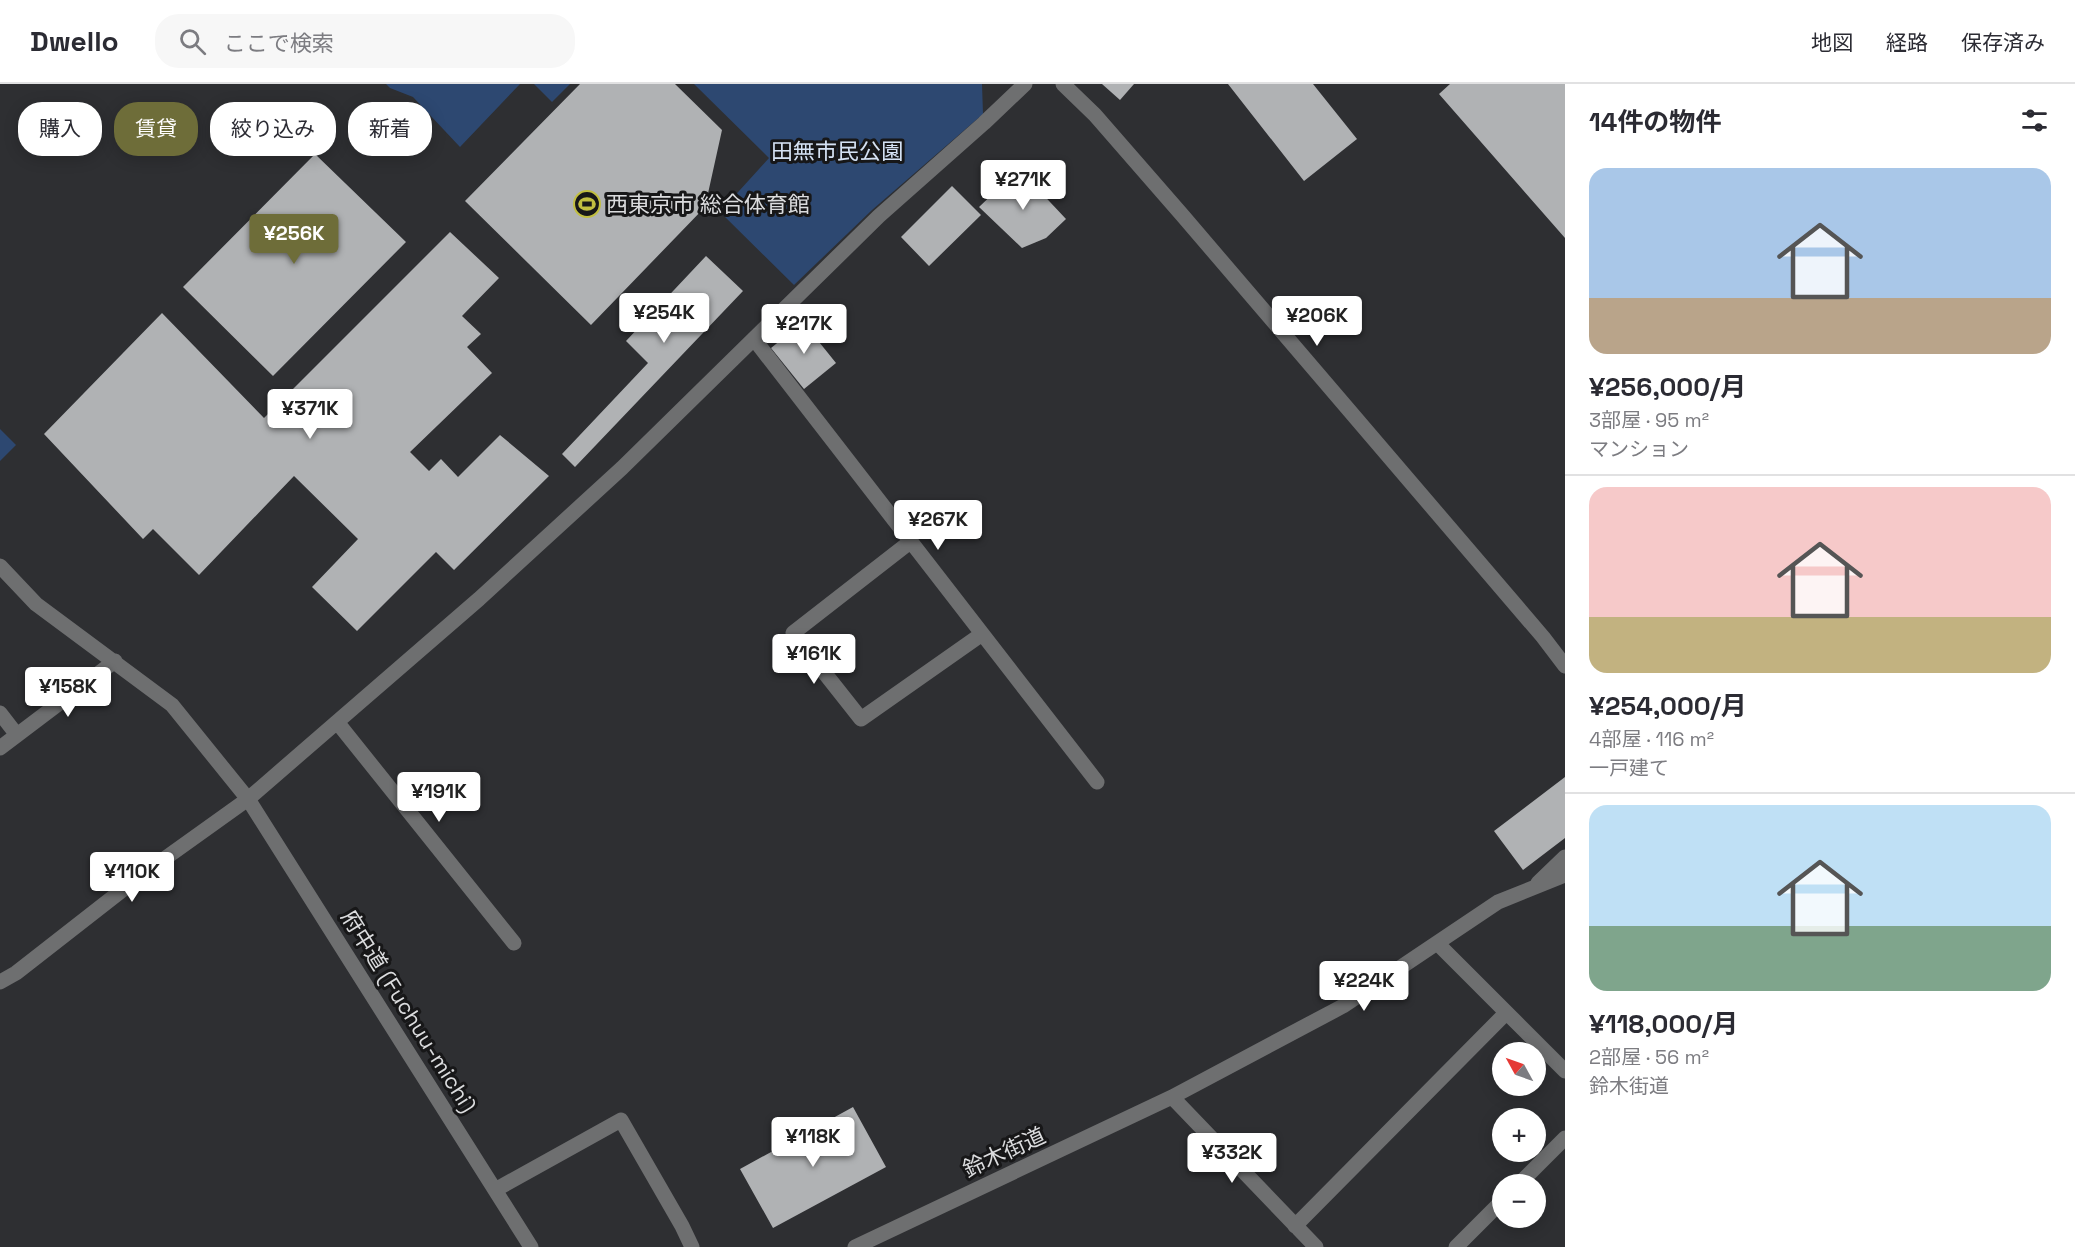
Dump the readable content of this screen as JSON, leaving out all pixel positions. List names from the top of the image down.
{
  "streets": {
    "street": ["府中道 (Fuchuu-michi)", "鈴木街道"]
  },
  "parks": ["田無市民公園"],
  "places": {
    "sports": ["西東京市 総合体育館"]
  },
  "north": "top left",
  "page": {
    "header": "Dwello",
    "search": "ここで検索",
    "nav": ["地図", "経路", "保存済み"],
    "heading": "14件の物件",
    "chip": [
      "購入",
      "賃貸",
      "絞り込み",
      "新着"
    ],
    "list": [
      {
        "name": "¥256,000/月",
        "note": "3部屋 · 95 m² · マンション"
      },
      {
        "name": "¥254,000/月",
        "note": "4部屋 · 116 m² · 一戸建て"
      },
      {
        "name": "¥118,000/月",
        "note": "2部屋 · 56 m² · 鈴木街道"
      }
    ],
    "price": [
      "¥271K",
      "¥256K",
      "¥254K",
      "¥206K",
      "¥217K",
      "¥371K",
      "¥267K",
      "¥161K",
      "¥158K",
      "¥191K",
      "¥110K",
      "¥224K",
      "¥118K",
      "¥332K"
    ],
    "map_buttons": ["+", "−"]
  }
}
